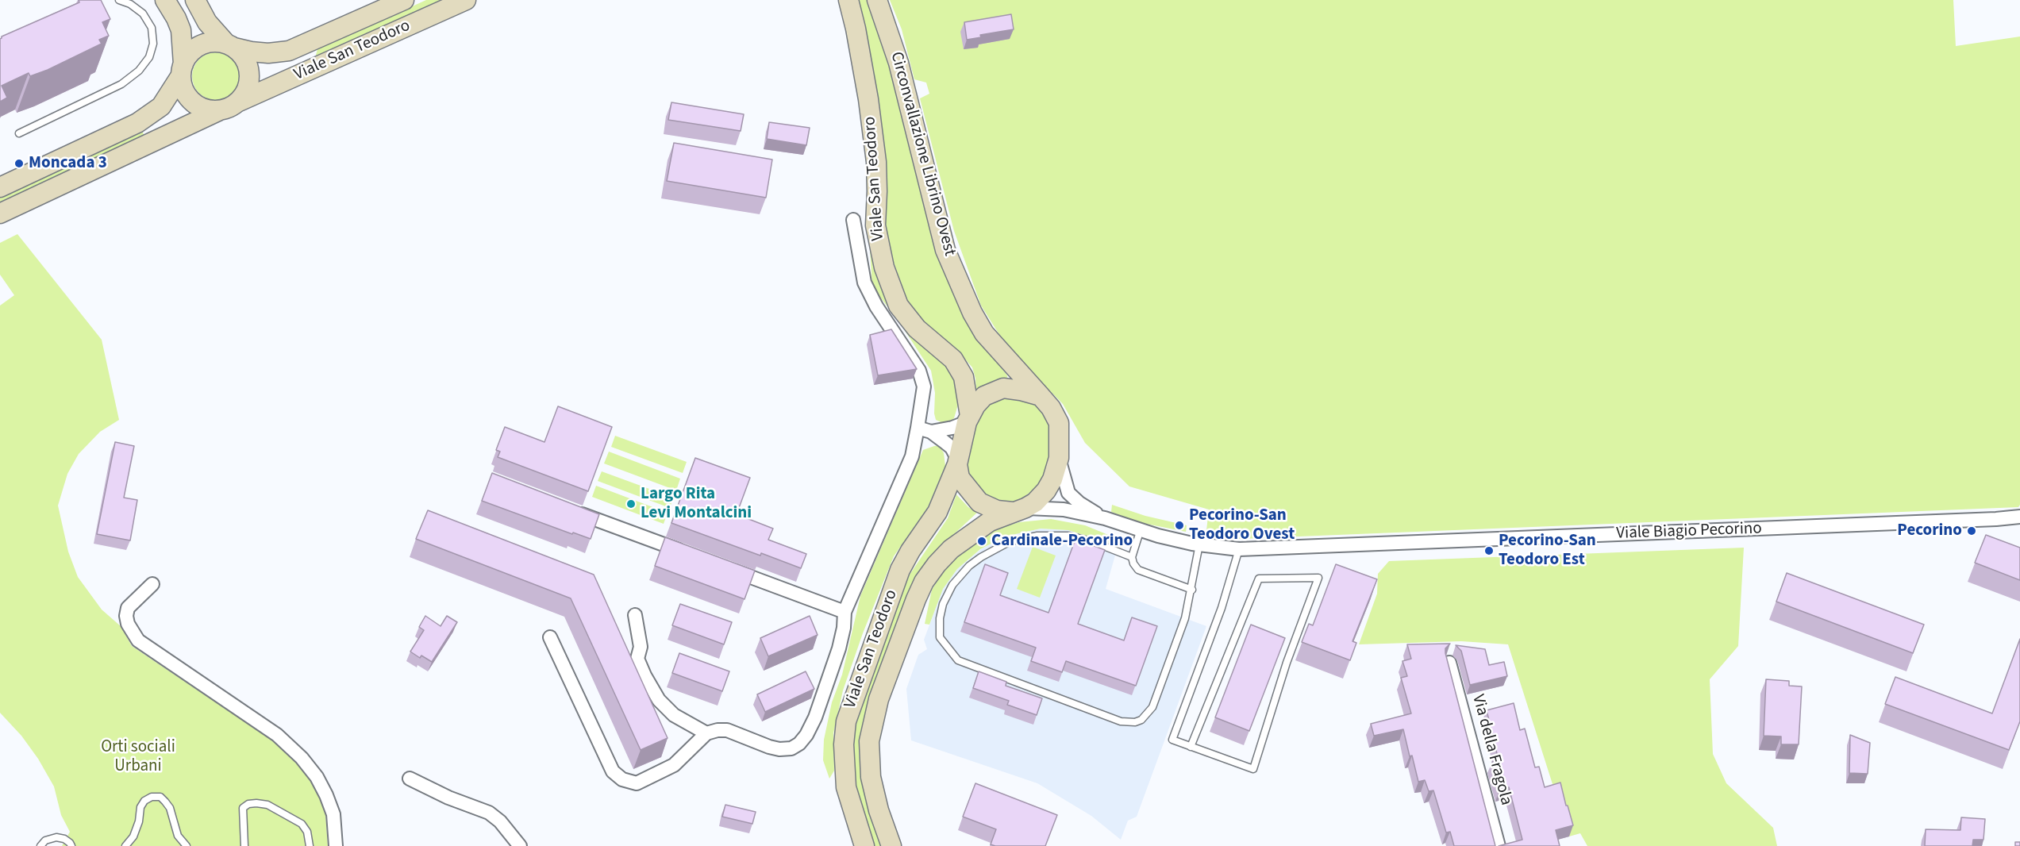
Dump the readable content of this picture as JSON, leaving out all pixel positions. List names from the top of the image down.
{
  "streets": {
    "main road": ["Viale San Teodoro", "Circonvallazione Librino Ovest"],
    "street": ["Viale Biagio Pecorino", "Via della Fragola"]
  },
  "crossings": [
    ["Viale San Teodoro", "Circonvallazione Librino Ovest"]
  ],
  "parks": ["Orti sociali Urbani"],
  "places": [
    "Moncada 3",
    "Largo Rita Levi Montalcini",
    "Pecorino-San Teodoro Ovest",
    "Pecorino",
    "Cardinale-Pecorino",
    "Pecorino-San Teodoro Est"
  ]
}
